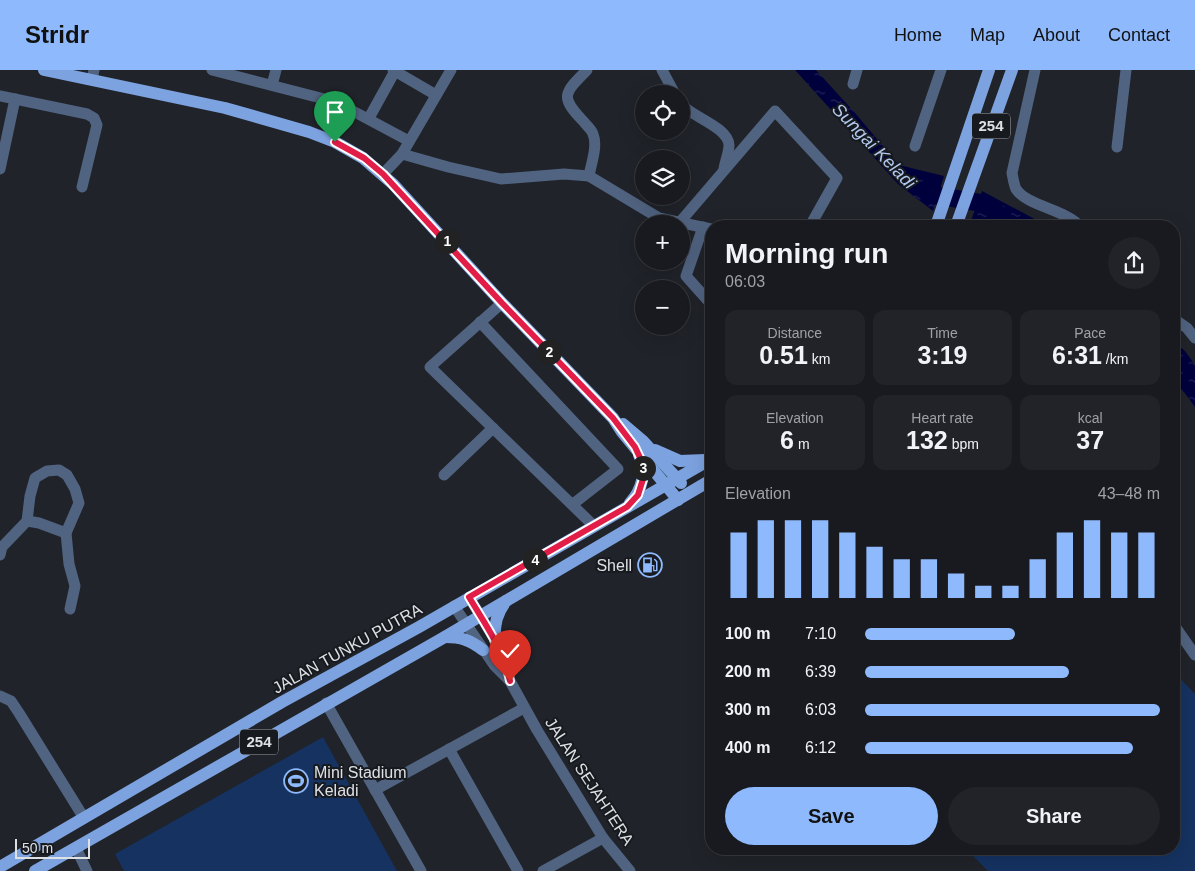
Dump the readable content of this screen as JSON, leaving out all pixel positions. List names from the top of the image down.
{
  "streets": {
    "main road": ["254", "JALAN TUNKU PUTRA"],
    "street": ["JALAN SEJAHTERA"]
  },
  "crossings": [
    ["254", "JALAN SEJAHTERA"],
    ["JALAN TUNKU PUTRA", "JALAN SEJAHTERA"]
  ],
  "water": ["Sungai Keladi"],
  "places": {
    "fuel station": ["Shell"],
    "sports": ["Mini Stadium Keladi"]
  },
  "scale_bar": "50 m",
  "page": {
    "header": "Stridr",
    "nav": [
      "Home",
      "Map",
      "About",
      "Contact"
    ],
    "map_buttons": ["+", "−"],
    "heading": ["Morning run", "06:03"],
    "pins": [
      "1",
      "2",
      "3",
      "4"
    ],
    "stats": [
      ["Distance", "0.51 km"],
      ["Time", "3:19"],
      ["Pace", "6:31 /km"],
      ["Elevation", "6 m"],
      ["Heart rate", "132 bpm"],
      ["kcal", "37"]
    ],
    "chart": ["Elevation", "43–48 m"],
    "list": [
      {
        "name": "100 m",
        "note": "7:10"
      },
      {
        "name": "200 m",
        "note": "6:39"
      },
      {
        "name": "300 m",
        "note": "6:03"
      },
      {
        "name": "400 m",
        "note": "6:12"
      }
    ],
    "buttons": ["Save", "Share"],
    "scale": "50 m"
  }
}
